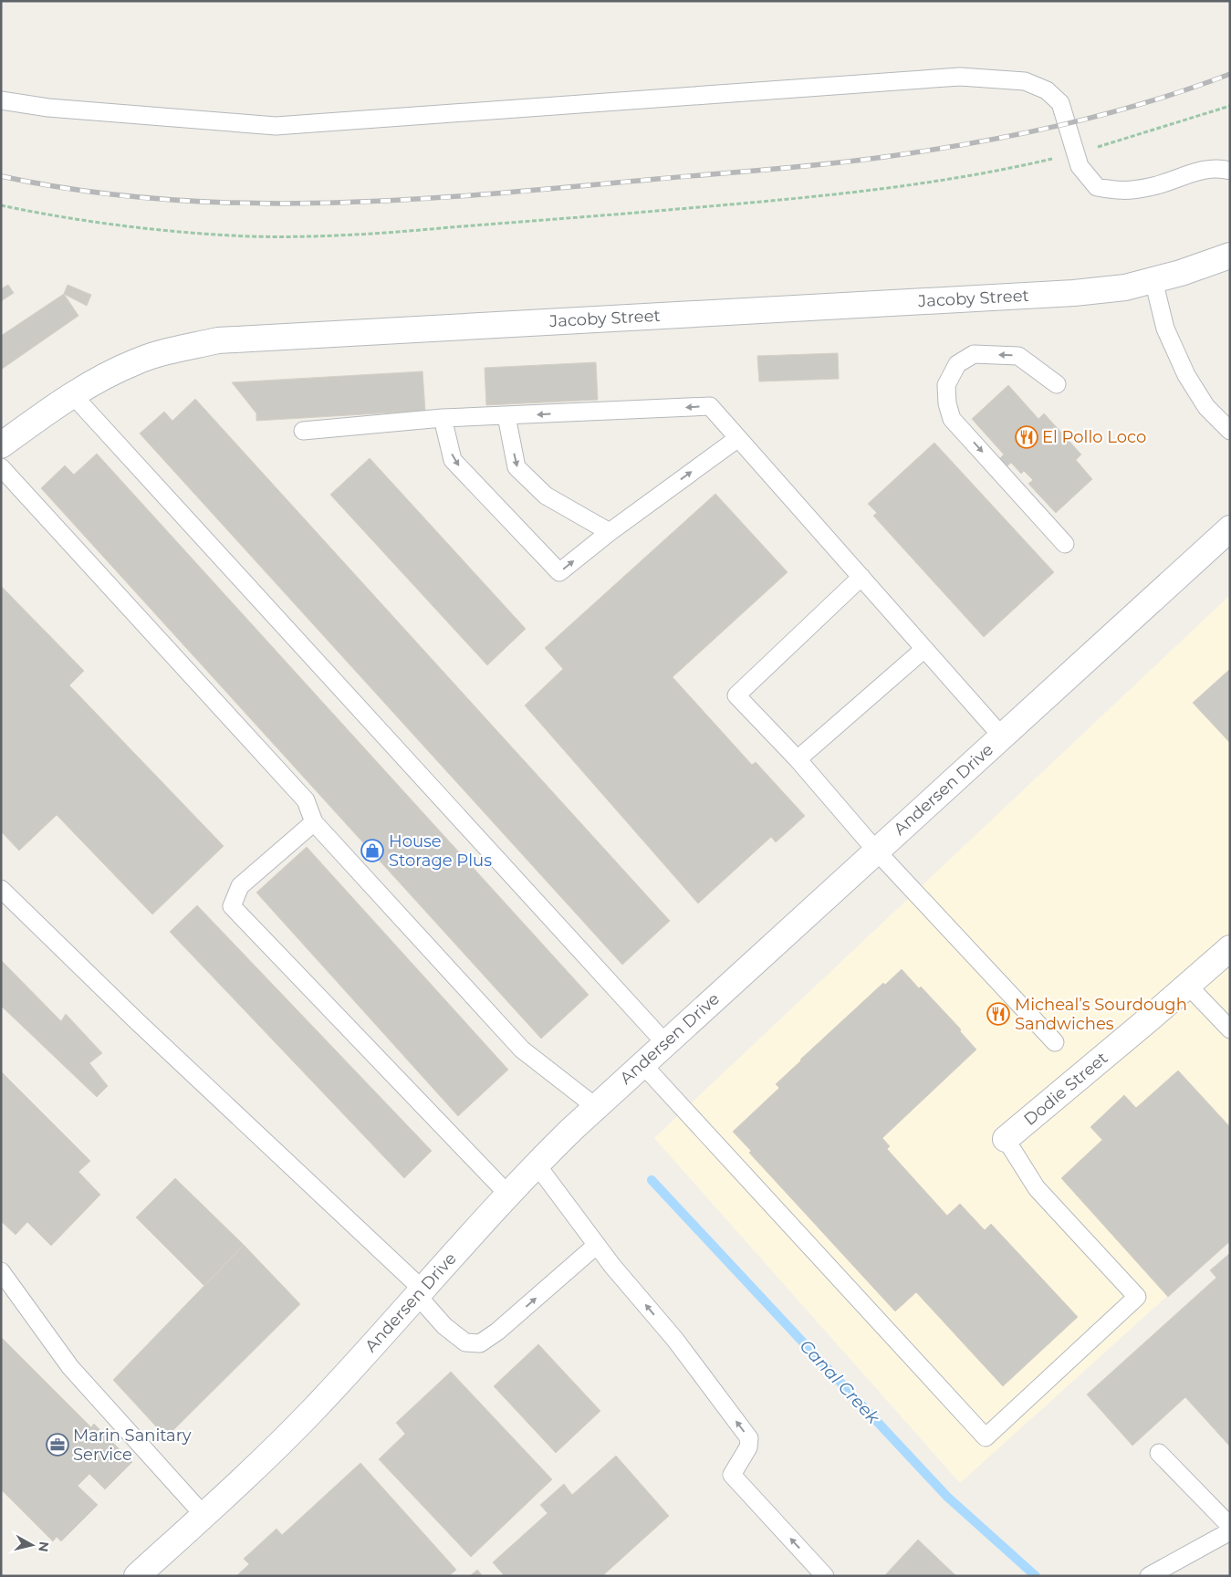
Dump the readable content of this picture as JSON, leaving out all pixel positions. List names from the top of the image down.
{
  "streets": {
    "street": ["Jacoby Street", "Andersen Drive", "Dodie Street"]
  },
  "water": ["Canal Creek"],
  "places": {
    "restaurant": ["El Pollo Loco", "Micheal’s Sourdough Sandwiches"],
    "shop": ["House Storage Plus"],
    "office": ["Marin Sanitary Service"]
  },
  "north": "right"
}
